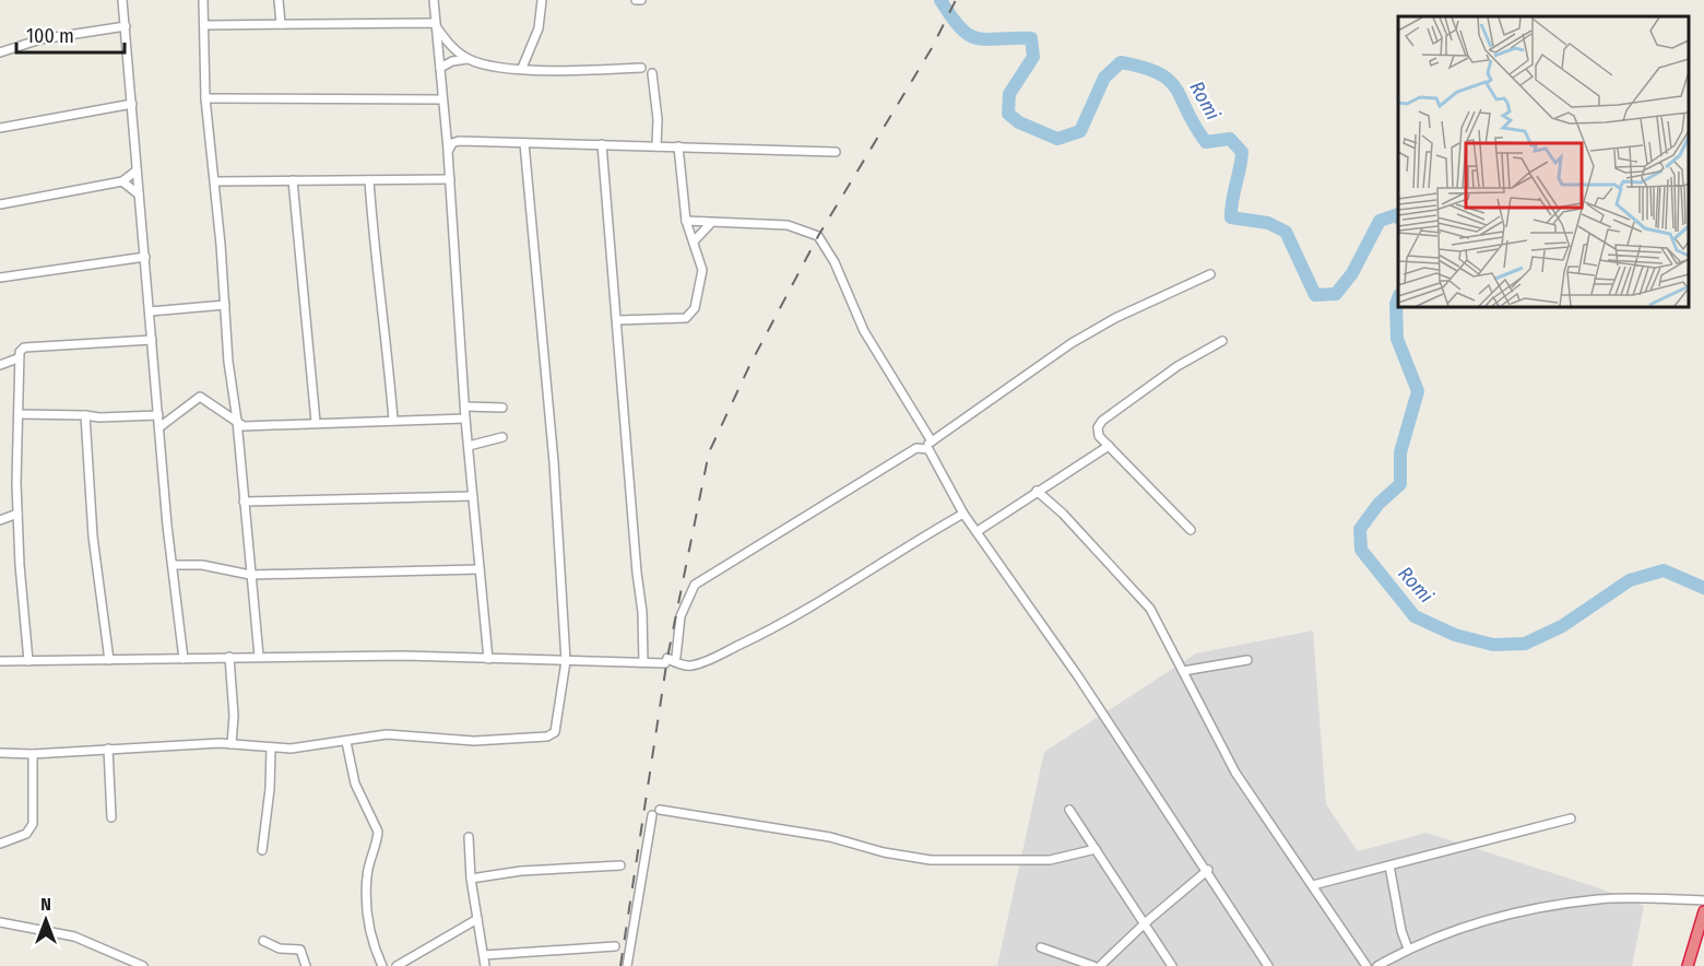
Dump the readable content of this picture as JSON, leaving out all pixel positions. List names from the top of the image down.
{
  "water": ["Romi"],
  "scale_bar": "100 m",
  "north": "top"
}
